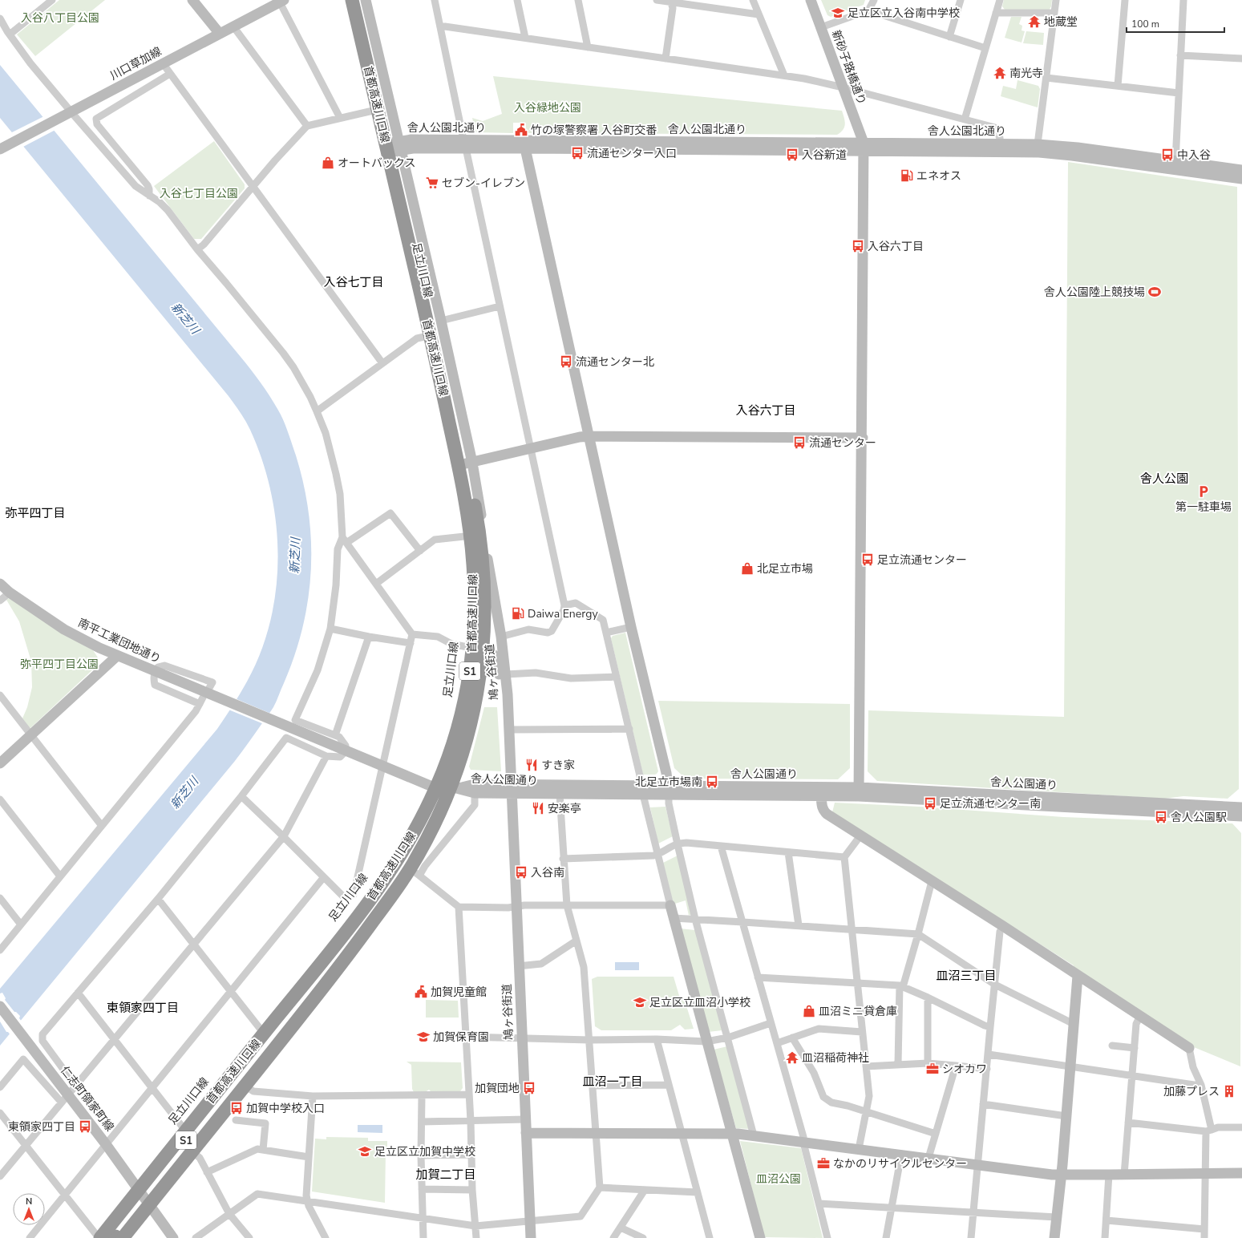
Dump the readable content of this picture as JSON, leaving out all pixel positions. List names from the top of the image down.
{
  "streets": {
    "highway": ["首都高速川口線", "S1"],
    "street": [
      "川口草加線",
      "新砂子路橋通り",
      "舎人公園北通り",
      "足立川口線",
      "南平工業団地通り",
      "鳩ヶ谷街道",
      "舎人公園通り",
      "仁志町領家町線"
    ]
  },
  "crossings": [
    ["新砂子路橋通り", "舎人公園北通り"],
    ["首都高速川口線", "足立川口線"],
    ["首都高速川口線", "S1"],
    ["舎人公園北通り", "足立川口線"],
    ["足立川口線", "S1"],
    ["足立川口線", "鳩ヶ谷街道"],
    ["足立川口線", "舎人公園通り"],
    ["足立川口線", "仁志町領家町線"],
    ["鳩ヶ谷街道", "舎人公園通り"]
  ],
  "districts": [
    "入谷七丁目",
    "入谷六丁目",
    "舎人公園",
    "弥平四丁目",
    "皿沼三丁目",
    "東領家四丁目",
    "皿沼一丁目",
    "加賀二丁目"
  ],
  "water": ["新芝川"],
  "parks": [
    "入谷八丁目公園",
    "入谷緑地公園",
    "入谷七丁目公園",
    "弥平四丁目公園",
    "皿沼公園"
  ],
  "places": {
    "school or university": [
      "足立区立入谷南中学校",
      "足立区立皿沼小学校",
      "加賀保育園",
      "足立区立加賀中学校"
    ],
    "temple": ["地蔵堂", "南光寺", "皿沼稲荷神社"],
    "public building": ["竹の塚警察署 入谷町交番", "加賀児童館"],
    "bus stop": [
      "流通センター入口",
      "入谷新道",
      "中入谷",
      "入谷六丁目",
      "流通センター北",
      "流通センター",
      "足立流通センター",
      "北足立市場南",
      "足立流通センター南",
      "舎人公園駅",
      "入谷南",
      "加賀団地",
      "加賀中学校入口",
      "東領家四丁目"
    ],
    "shop": ["オートバックス", "北足立市場", "皿沼ミニ貸倉庫"],
    "fuel station": ["エネオス", "Daiwa Energy"],
    "supermarket": ["セブン-イレブン"],
    "sports": ["舎人公園陸上競技場"],
    "parking": ["第一駐車場"],
    "restaurant": ["すき家", "安楽亭"],
    "office": ["シオカワ", "なかのリサイクルセンター"],
    "building": ["加藤プレス"]
  },
  "scale_bar": "100 m",
  "north": "top"
}
